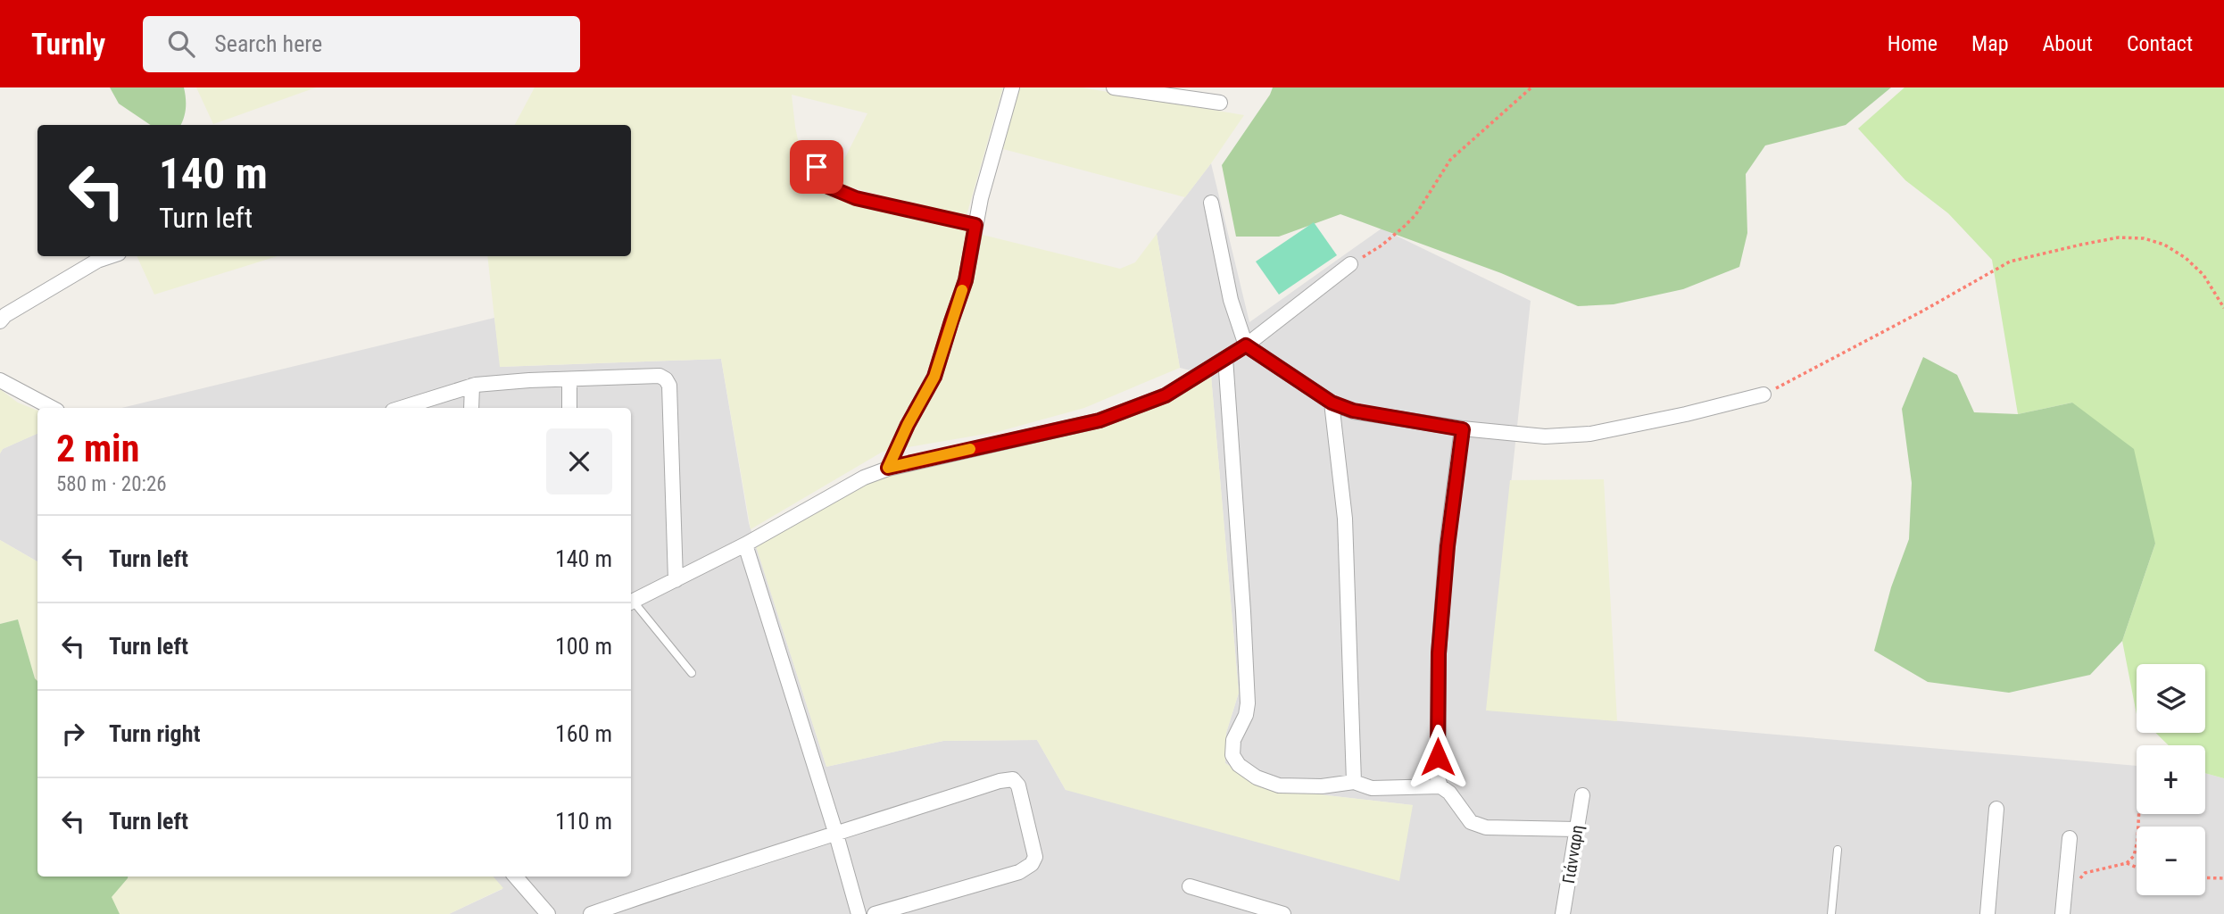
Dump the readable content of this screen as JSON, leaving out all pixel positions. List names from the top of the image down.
{
  "streets": {
    "street": ["Γιάνναρη"]
  },
  "page": {
    "header": "Turnly",
    "search": "Search here",
    "nav": [
      "Home",
      "Map",
      "About",
      "Contact"
    ],
    "turn": ["140 m", "Turn left"],
    "heading": ["2 min", "580 m · 20:26"],
    "list": [
      {
        "name": "Turn left",
        "value": "140 m"
      },
      {
        "name": "Turn left",
        "value": "100 m"
      },
      {
        "name": "Turn right",
        "value": "160 m"
      },
      {
        "name": "Turn left",
        "value": "110 m"
      }
    ],
    "map_buttons": ["+", "−"]
  }
}
